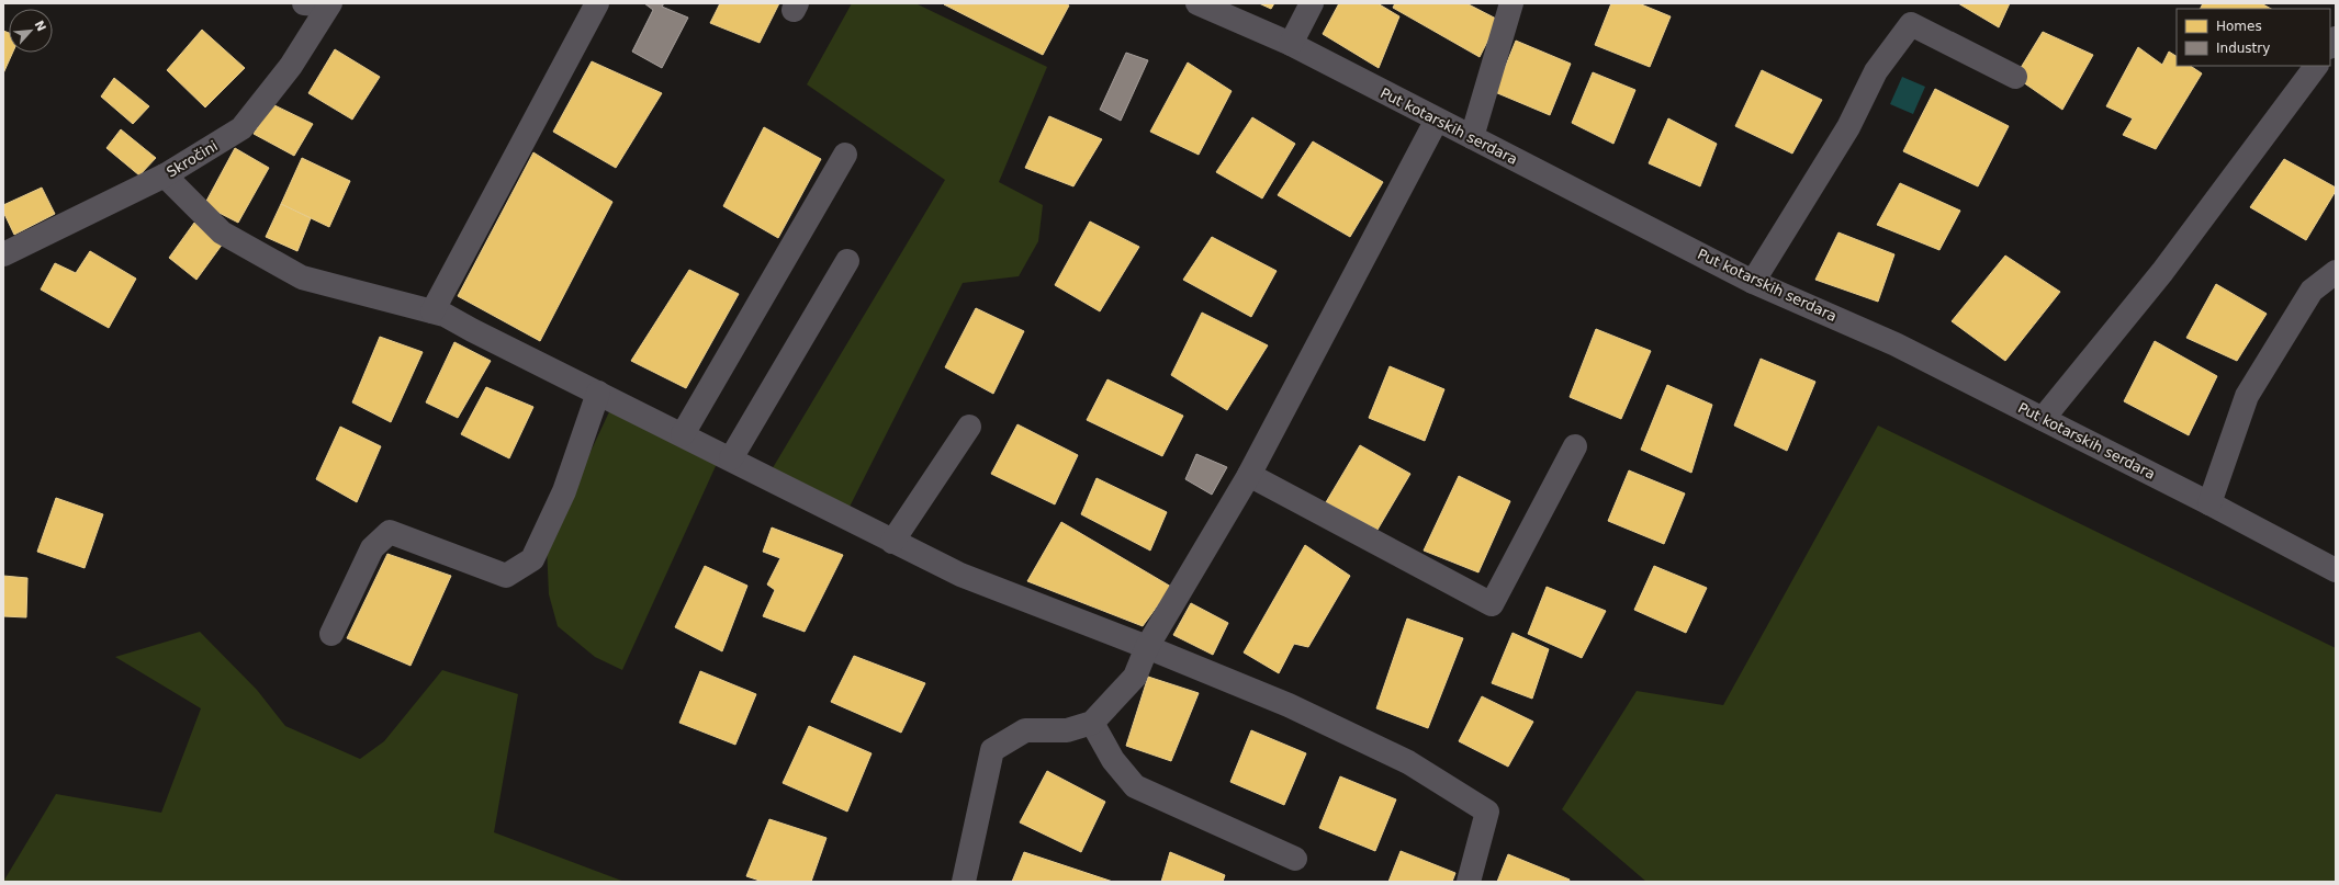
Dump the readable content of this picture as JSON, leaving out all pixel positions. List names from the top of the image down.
{
  "streets": {
    "street": ["Put kotarskih serdara", "Skročini"]
  },
  "legend": ["Homes", "Industry"],
  "north": "top right"
}
